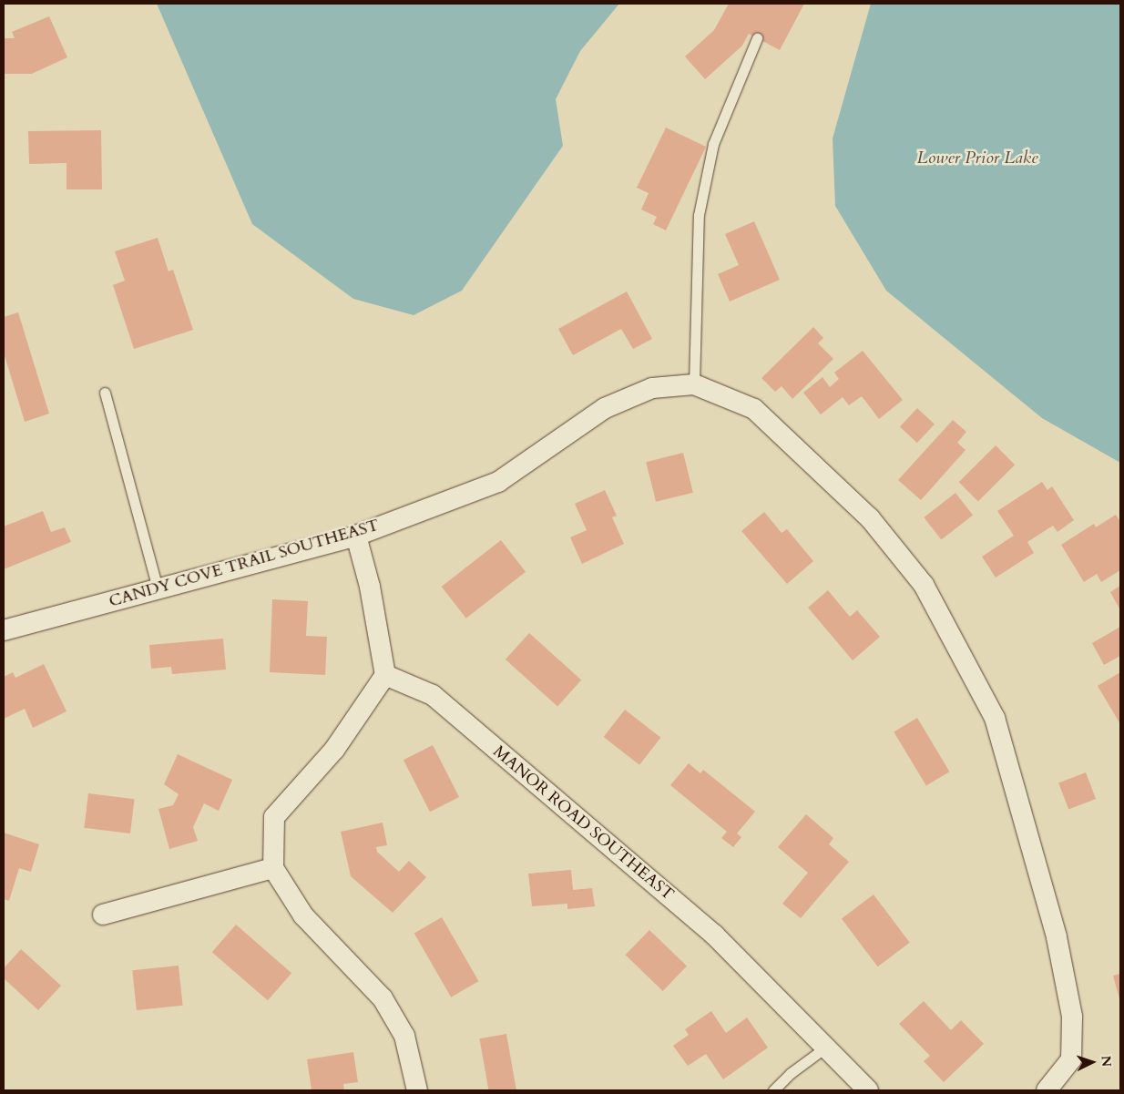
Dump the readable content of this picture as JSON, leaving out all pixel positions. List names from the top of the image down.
{
  "streets": {
    "street": ["CANDY COVE TRAIL SOUTHEAST", "MANOR ROAD SOUTHEAST"]
  },
  "water": ["Lower Prior Lake"],
  "north": "right"
}
